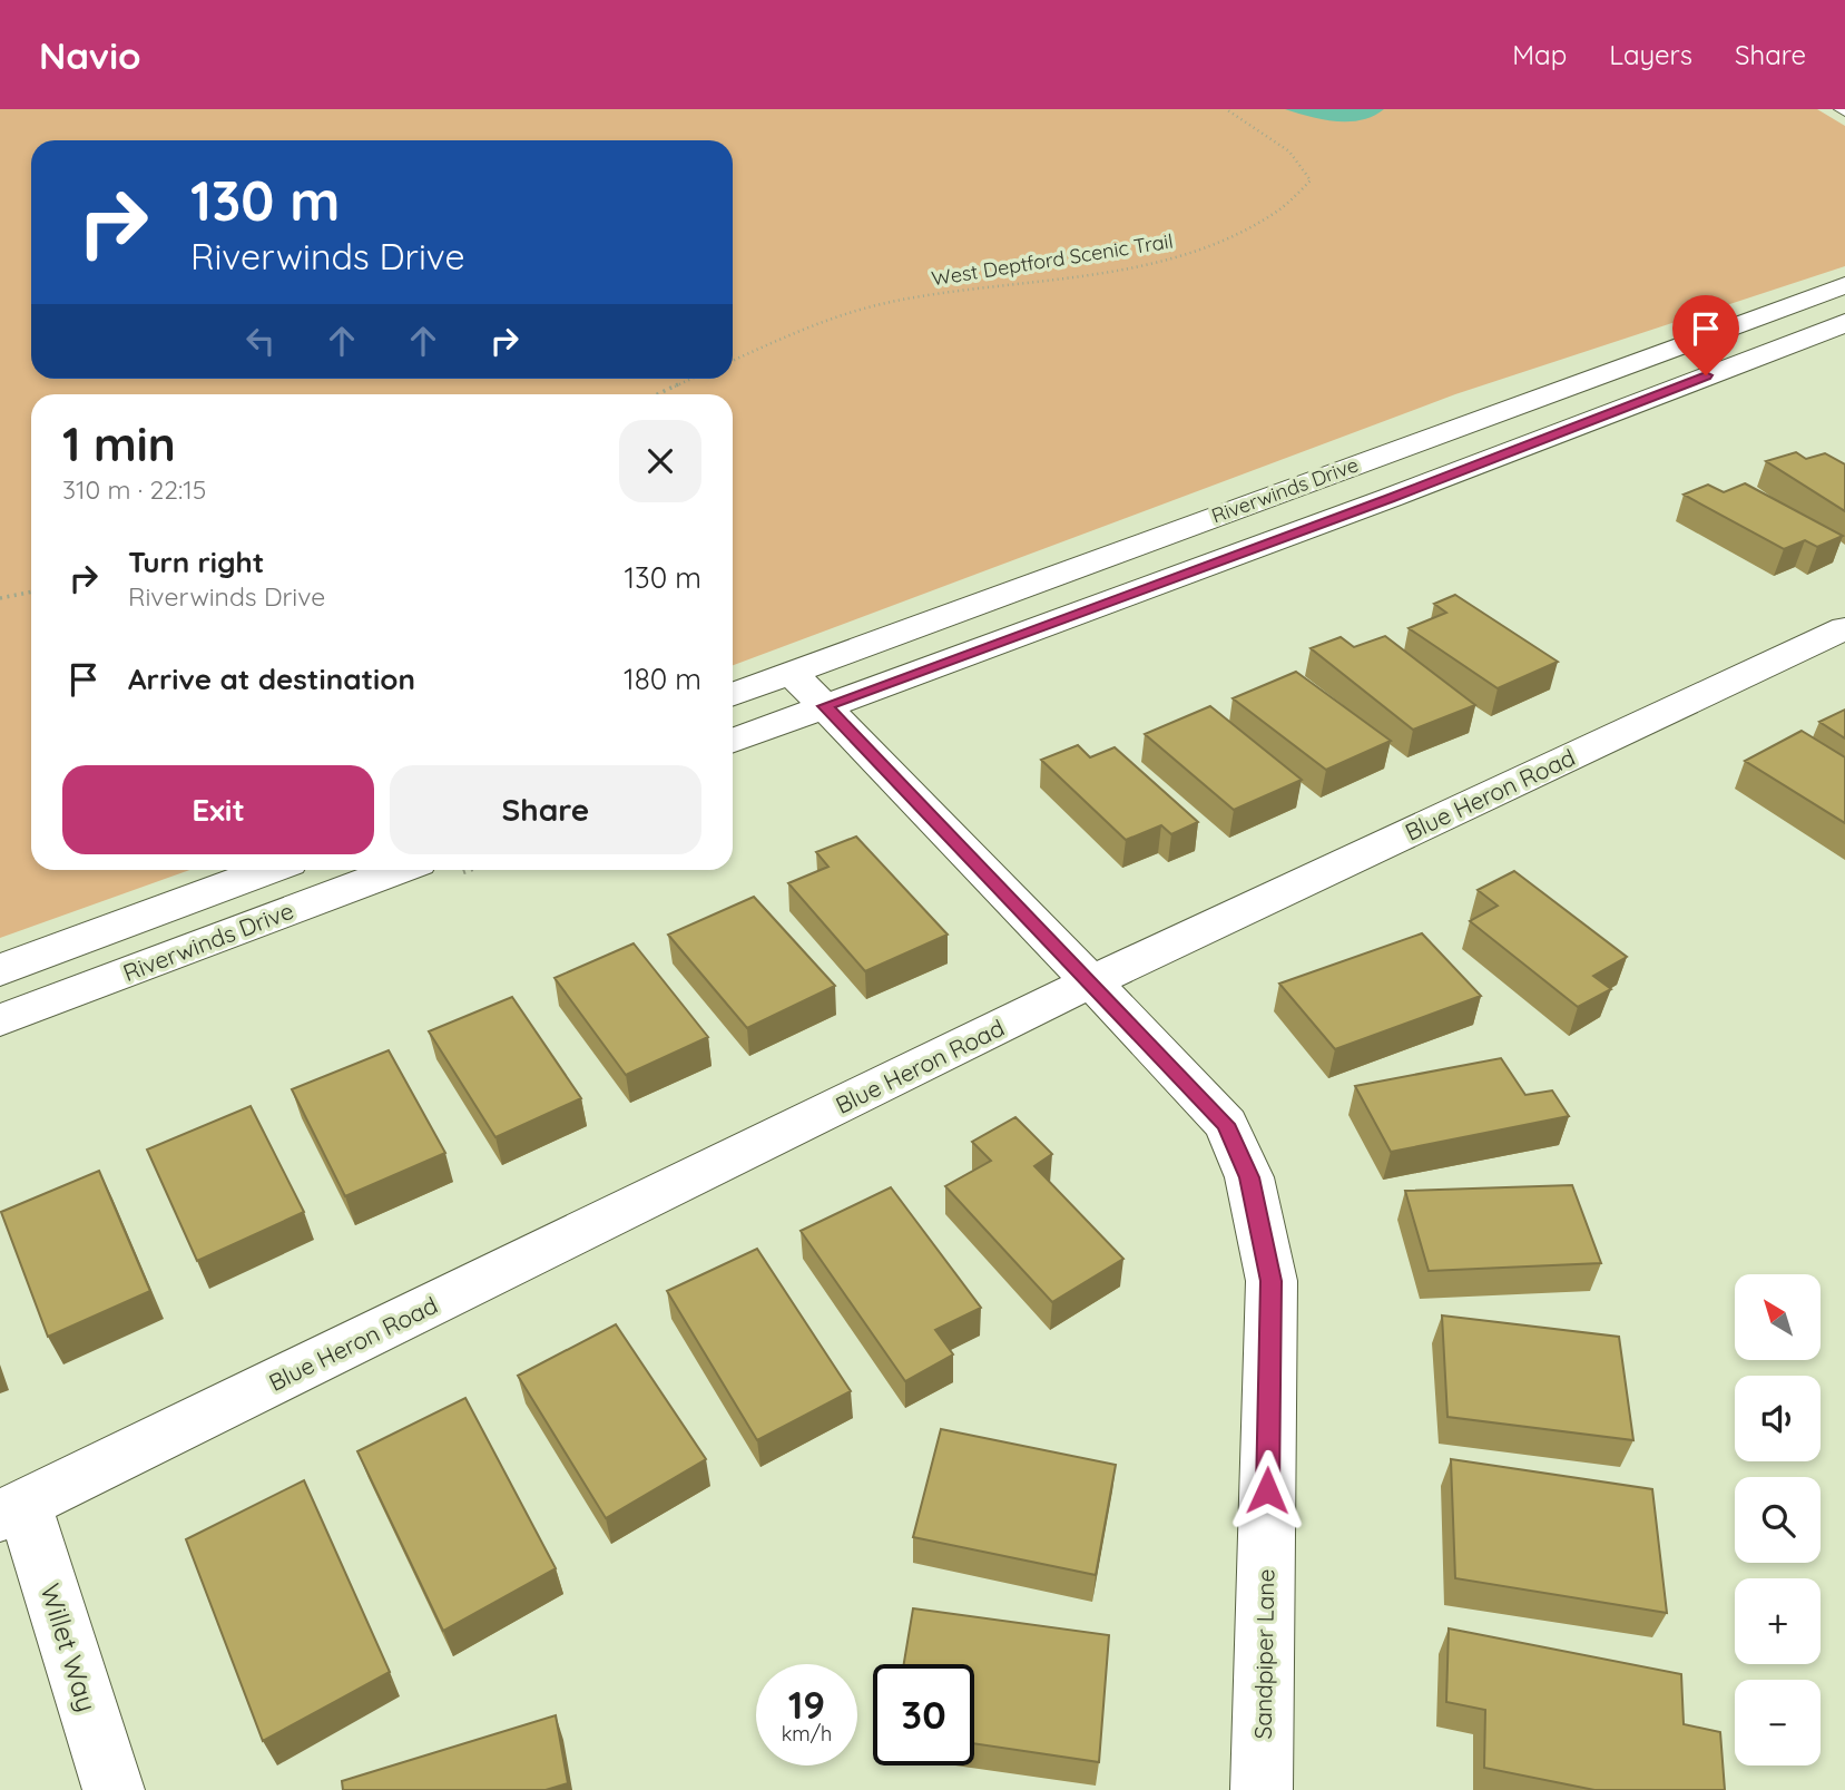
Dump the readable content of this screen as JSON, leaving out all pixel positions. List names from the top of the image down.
{
  "streets": {
    "street": [
      "Riverwinds Drive",
      "Blue Heron Road",
      "Willet Way",
      "Sandpiper Lane"
    ],
    "path": ["West Deptford Scenic Trail"]
  },
  "crossings": [
    ["Riverwinds Drive", "Sandpiper Lane"],
    ["Blue Heron Road", "Willet Way"],
    ["Blue Heron Road", "Sandpiper Lane"]
  ],
  "north": "top left",
  "page": {
    "header": "Navio",
    "nav": ["Map", "Layers", "Share"],
    "turn": ["130 m", "Riverwinds Drive"],
    "heading": ["1 min", "310 m · 22:15"],
    "list": [
      {
        "name": "Turn right",
        "note": "Riverwinds Drive",
        "value": "130 m"
      },
      {
        "name": "Arrive at destination",
        "value": "180 m"
      }
    ],
    "buttons": ["Exit", "Share"],
    "map_buttons": ["+", "−"],
    "speed": "19 km/h",
    "limit": "30"
  }
}
